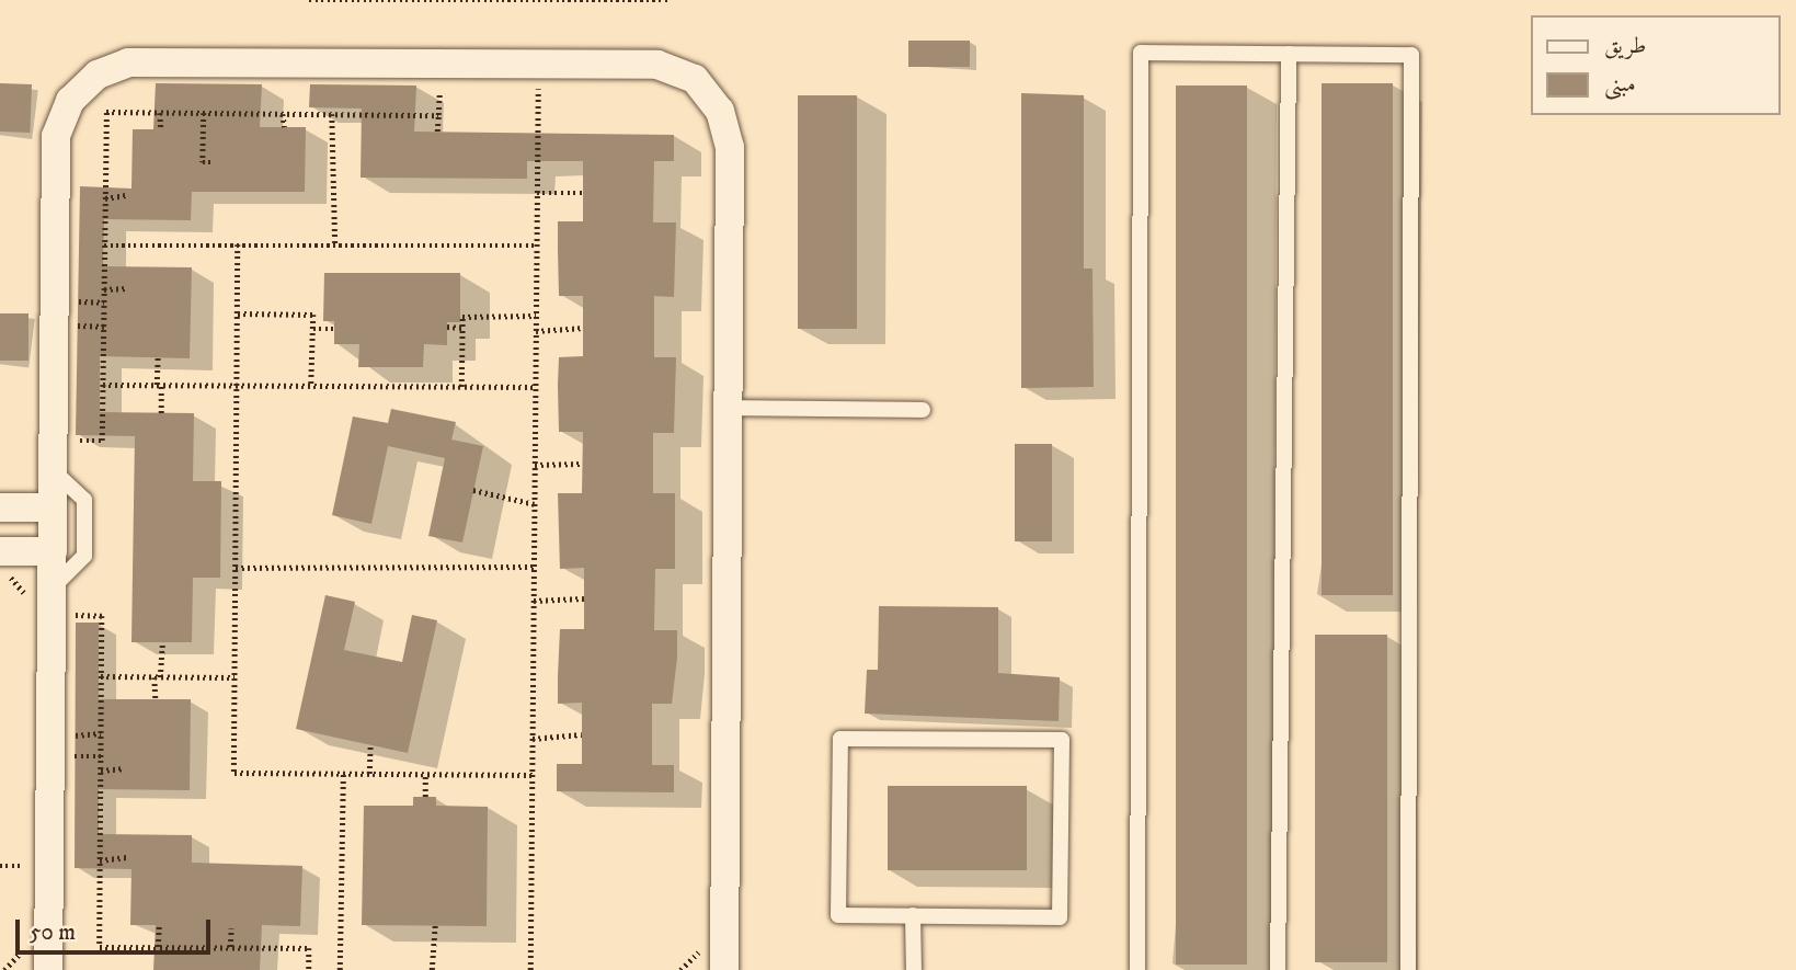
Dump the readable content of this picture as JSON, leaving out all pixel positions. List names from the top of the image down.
{
  "legend": ["طريق", "مبنى"],
  "scale_bar": "50 m"
}
